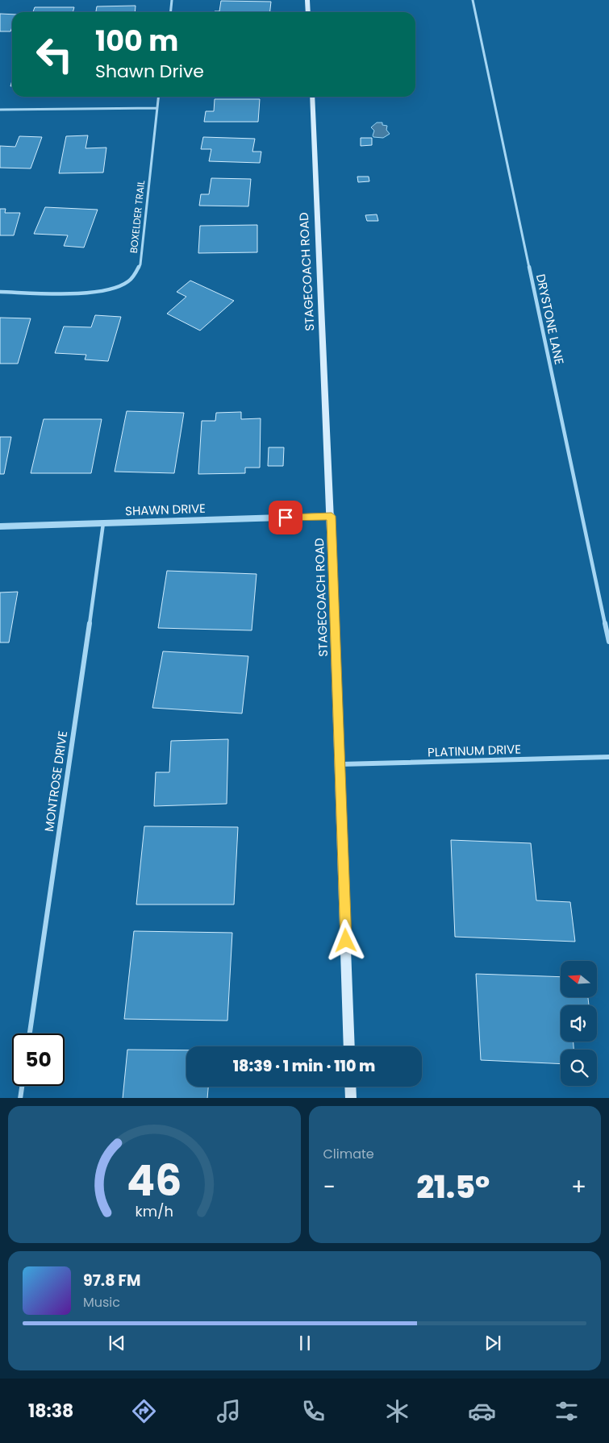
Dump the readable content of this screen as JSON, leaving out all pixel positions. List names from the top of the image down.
{
  "streets": {
    "main road": ["STAGECOACH ROAD"],
    "street": [
      "BOXELDER TRAIL",
      "DRYSTONE LANE",
      "SHAWN DRIVE",
      "PLATINUM DRIVE",
      "MONTROSE DRIVE"
    ]
  },
  "crossings": [
    ["STAGECOACH ROAD", "SHAWN DRIVE"],
    ["STAGECOACH ROAD", "PLATINUM DRIVE"],
    ["SHAWN DRIVE", "MONTROSE DRIVE"]
  ],
  "north": "left",
  "page": {
    "turn": ["100 m", "Shawn Drive"],
    "limit": "50",
    "trip": "18:39 · 1 min · 110 m",
    "tile": "Climate",
    "heat": ["−", "21.5°", "+"],
    "song": ["97.8 FM", "Music"],
    "tabs": "18:38",
    "gauge": ["46", "km/h"]
  }
}
